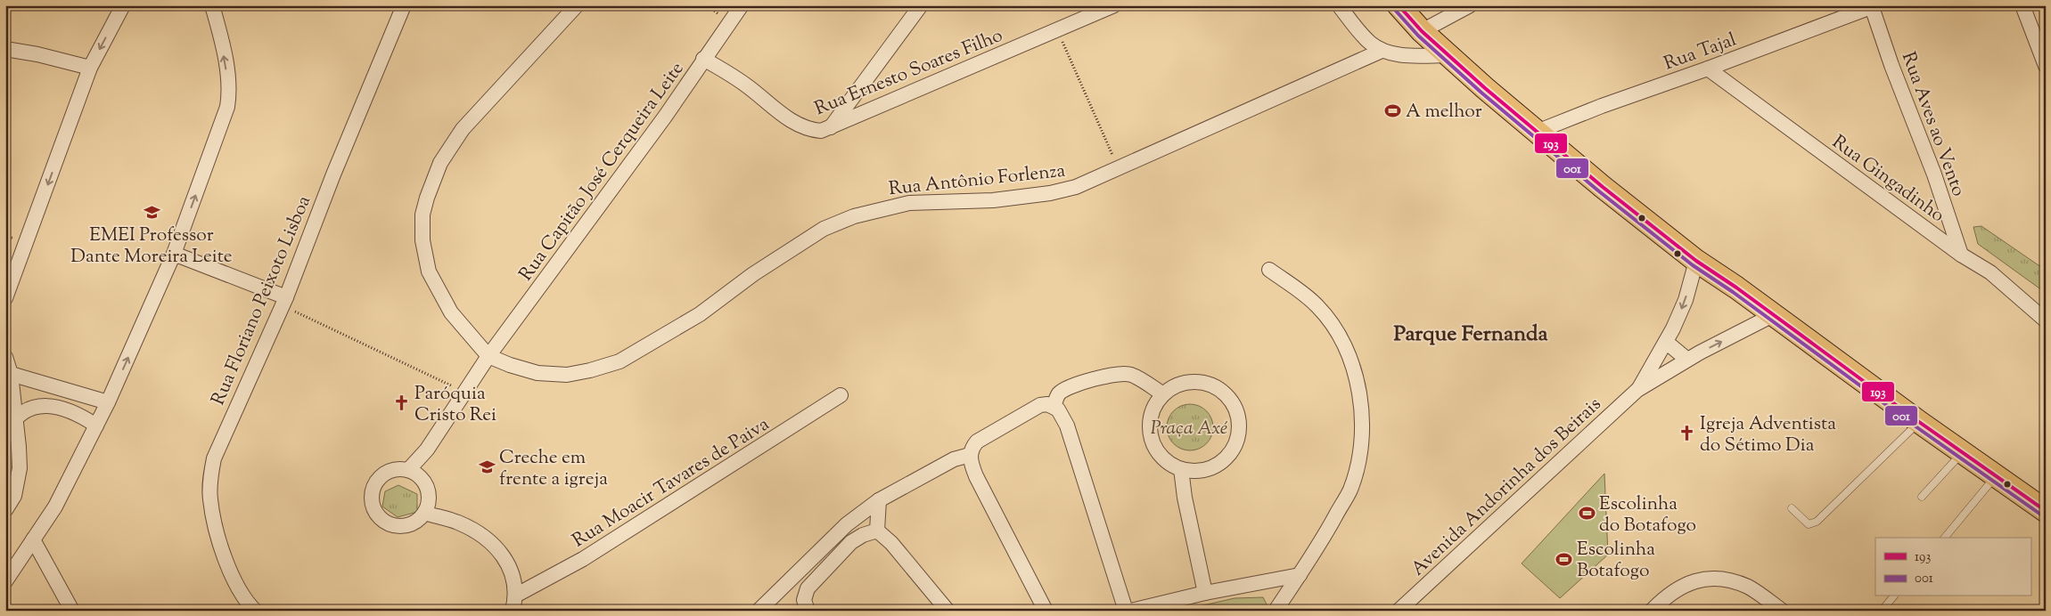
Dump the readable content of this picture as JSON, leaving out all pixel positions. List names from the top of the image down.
{
  "streets": {
    "street": [
      "Rua Tajal",
      "Rua Ernesto Soares Filho",
      "Rua Aves ao Vento",
      "Rua Capitão José Cerqueira Leite",
      "Rua Gingadinho",
      "Rua Antônio Forlenza",
      "Rua Floriano Peixoto Lisboa",
      "Rua Moacir Tavares de Paiva",
      "Avenida Andorinha dos Beirais"
    ]
  },
  "crossings": [
    ["Rua Tajal", "Rua Aves ao Vento"],
    ["Rua Tajal", "Rua Gingadinho"],
    ["Rua Ernesto Soares Filho", "Rua Capitão José Cerqueira Leite"],
    ["Rua Aves ao Vento", "Rua Gingadinho"],
    ["Rua Capitão José Cerqueira Leite", "Rua Antônio Forlenza"]
  ],
  "districts": ["Parque Fernanda"],
  "parks": ["Praça Axé"],
  "places": {
    "sports": ["A melhor", "Escolinha do Botafogo", "Escolinha Botafogo"],
    "school or university": ["EMEI Professor Dante Moreira Leite", "Creche em frente a igreja"],
    "church": ["Paróquia Cristo Rei", "Igreja Adventista do Sétimo Dia"]
  },
  "lines": ["transit line 193", "transit line 001"],
  "legend": ["193", "001"]
}
